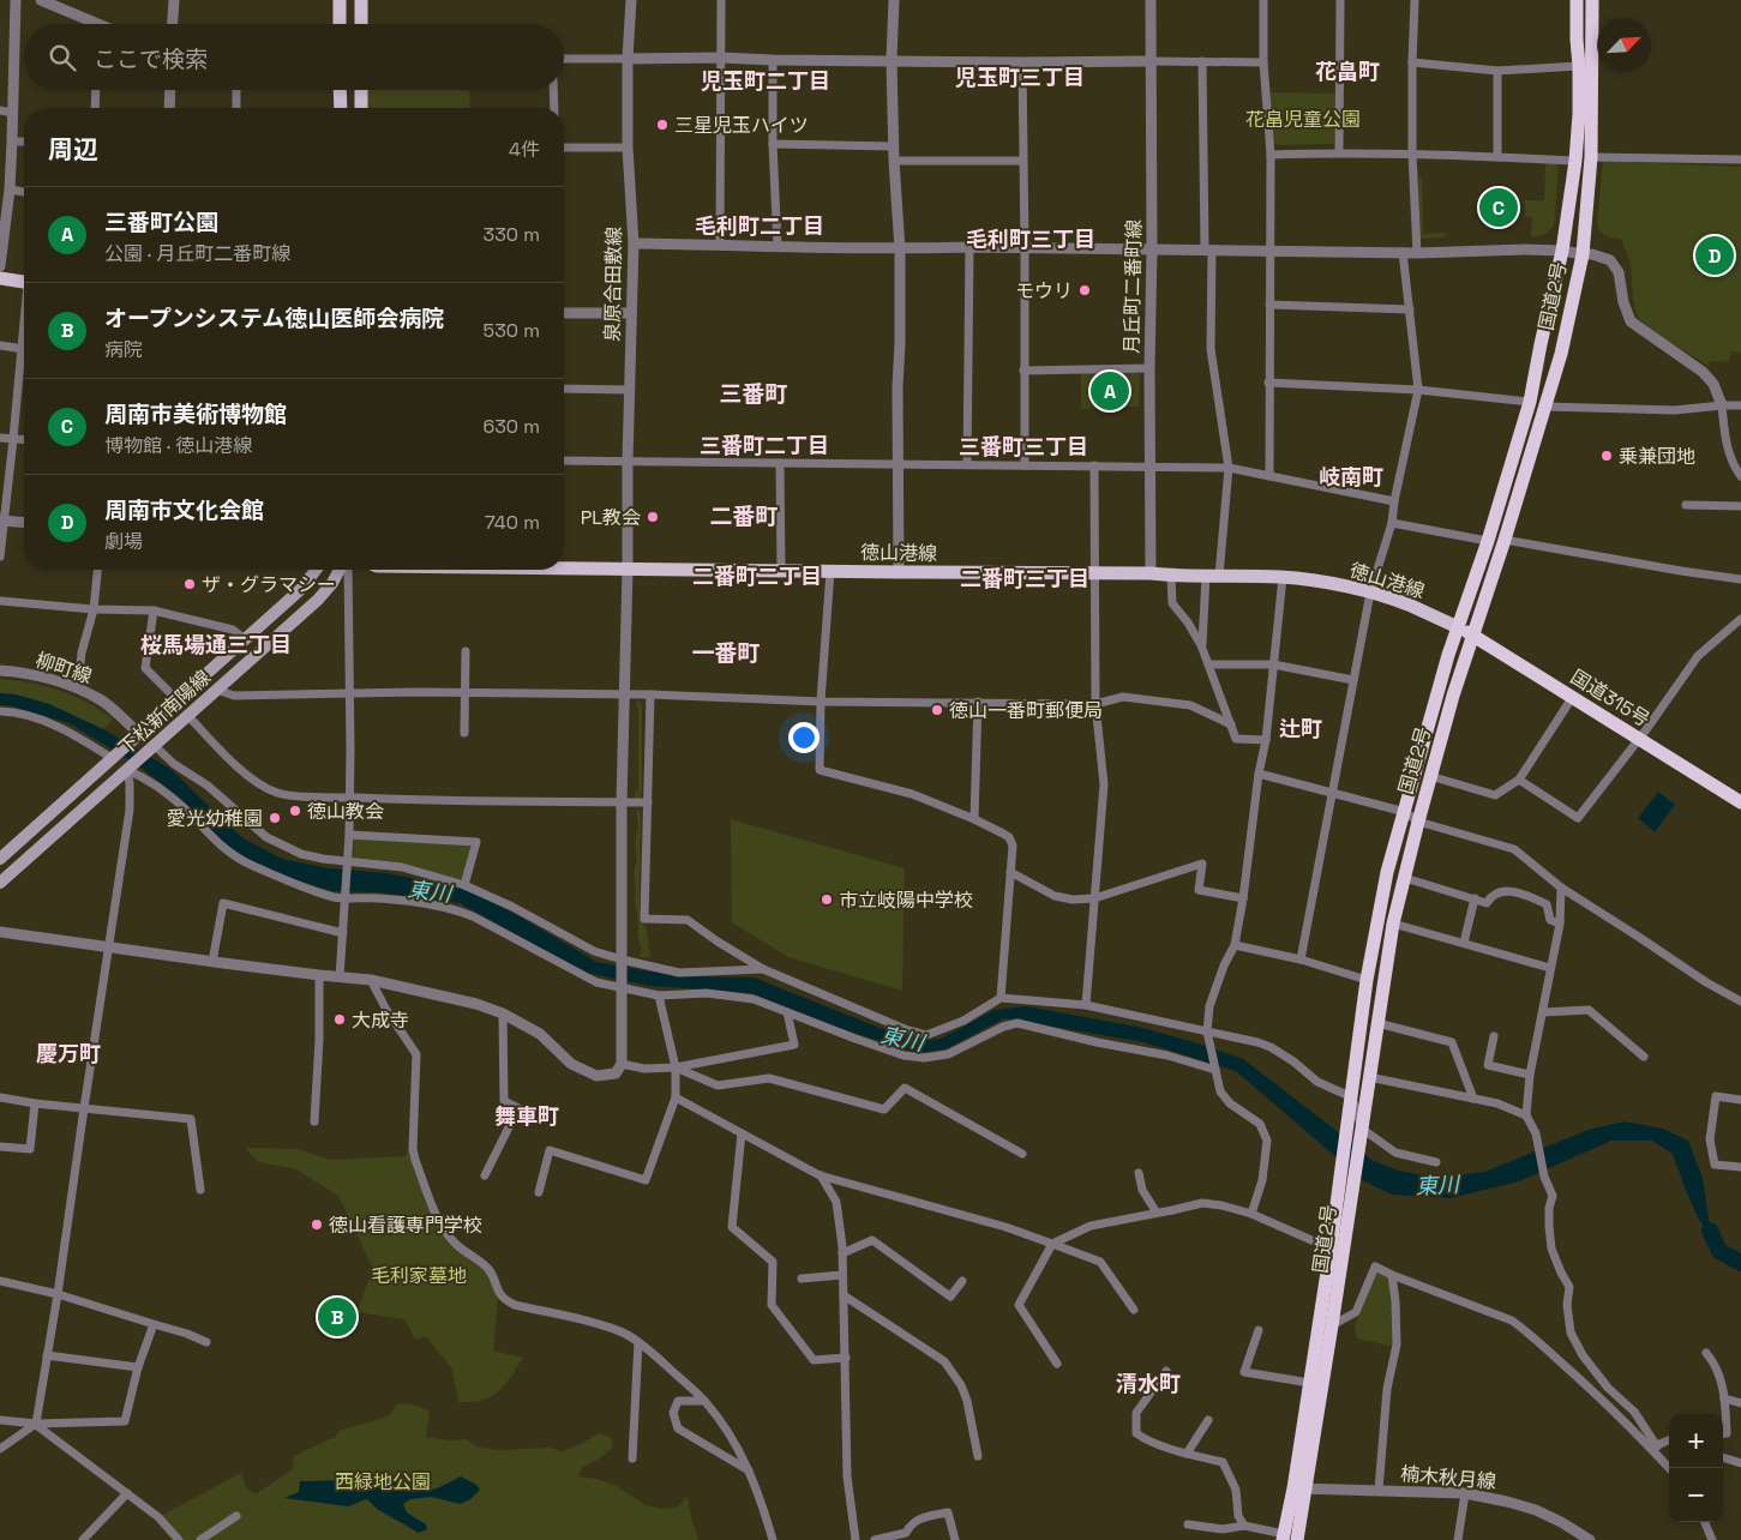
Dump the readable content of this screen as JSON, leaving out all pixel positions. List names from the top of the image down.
{
  "streets": {
    "highway": ["国道2号", "国道315号"],
    "main road": ["徳山港線", "下松新南陽線"],
    "street": [
      "泉原合田敷線",
      "月丘町二番町線",
      "柳町線",
      "楠木秋月線"
    ]
  },
  "crossings": [
    ["泉原合田敷線", "徳山港線"],
    ["月丘町二番町線", "徳山港線"],
    ["国道2号", "徳山港線"],
    ["国道2号", "国道315号"],
    ["国道2号", "楠木秋月線"],
    ["徳山港線", "国道315号"],
    ["柳町線", "下松新南陽線"]
  ],
  "districts": [
    "花畠町",
    "児玉町三丁目",
    "児玉町二丁目",
    "毛利町二丁目",
    "毛利町三丁目",
    "三番町",
    "三番町二丁目",
    "三番町三丁目",
    "岐南町",
    "二番町",
    "二番町二丁目",
    "二番町三丁目",
    "桜馬場通三丁目",
    "一番町",
    "辻町",
    "慶万町",
    "舞車町",
    "清水町"
  ],
  "water": ["東川"],
  "parks": ["花畠児童公園", "毛利家墓地", "西緑地公園"],
  "places": [
    "三星児玉ハイツ",
    "モウリ",
    "乗兼団地",
    "PL教会",
    "ザ・グラマシー",
    "徳山一番町郵便局",
    "徳山教会",
    "愛光幼稚園",
    "市立岐陽中学校",
    "大成寺",
    "徳山看護専門学校"
  ],
  "north": "top right",
  "page": {
    "search": "ここで検索",
    "heading": ["周辺", "4件"],
    "pins": [
      "C",
      "D",
      "A",
      "B"
    ],
    "list": [
      {
        "mark": "A",
        "name": "三番町公園",
        "note": "公園 · 月丘町二番町線",
        "value": "330 m"
      },
      {
        "mark": "B",
        "name": "オープンシステム徳山医師会病院",
        "note": "病院",
        "value": "530 m"
      },
      {
        "mark": "C",
        "name": "周南市美術博物館",
        "note": "博物館 · 徳山港線",
        "value": "630 m"
      },
      {
        "mark": "D",
        "name": "周南市文化会館",
        "note": "劇場",
        "value": "740 m"
      }
    ],
    "map_buttons": ["+", "−"]
  }
}
